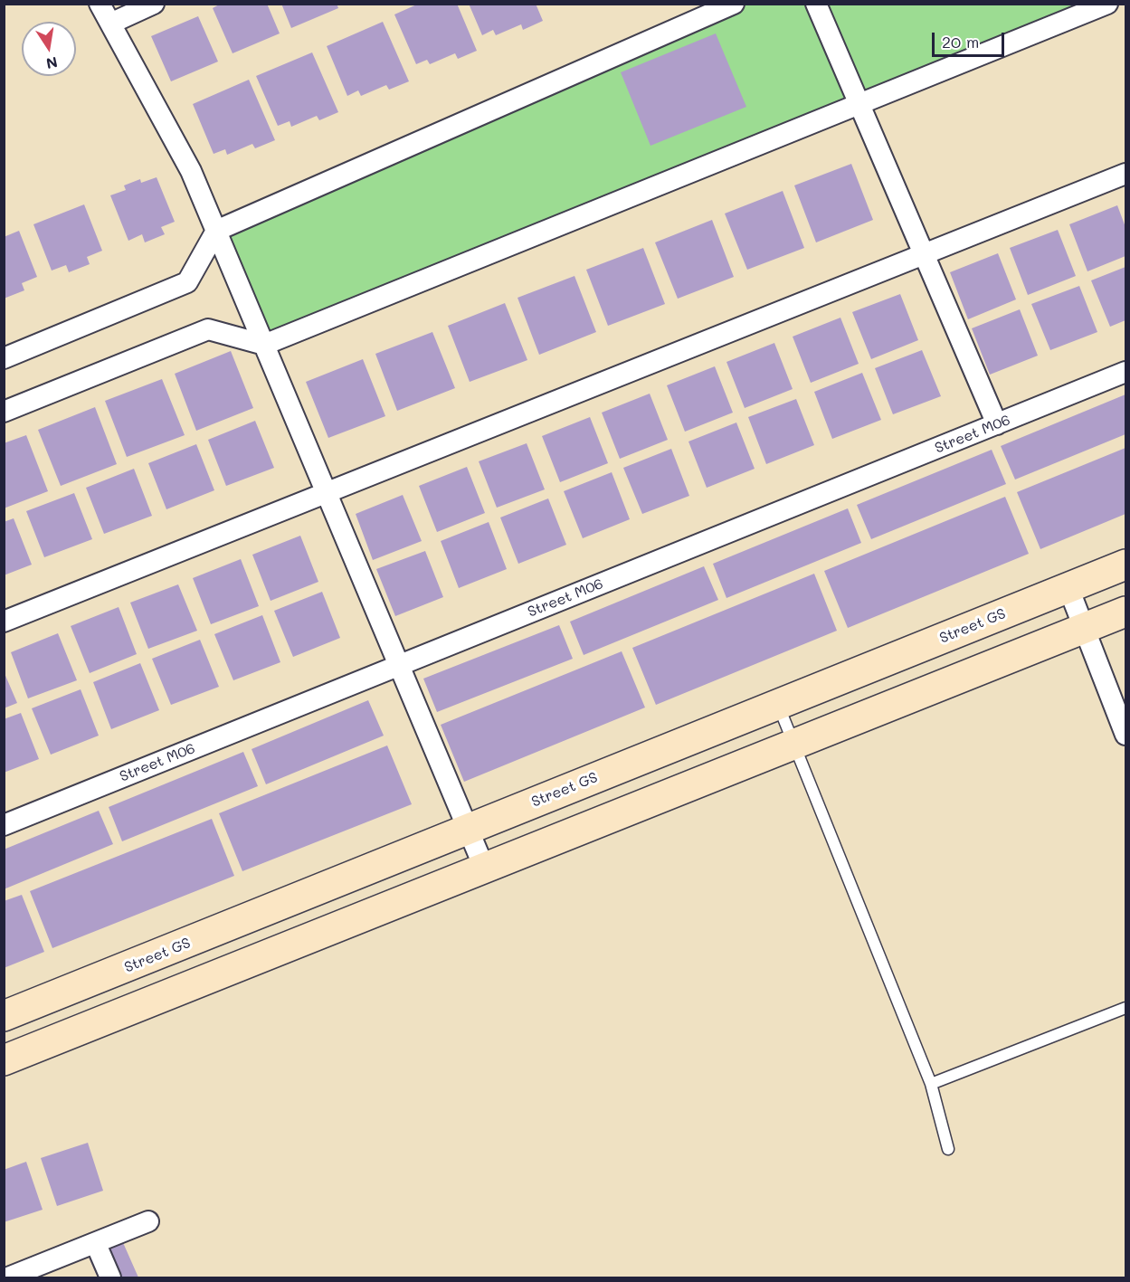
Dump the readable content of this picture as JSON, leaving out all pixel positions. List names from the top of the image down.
{
  "streets": {
    "street": ["Street M06", "Street GS"]
  },
  "scale_bar": "20 m",
  "north": "bottom"
}
